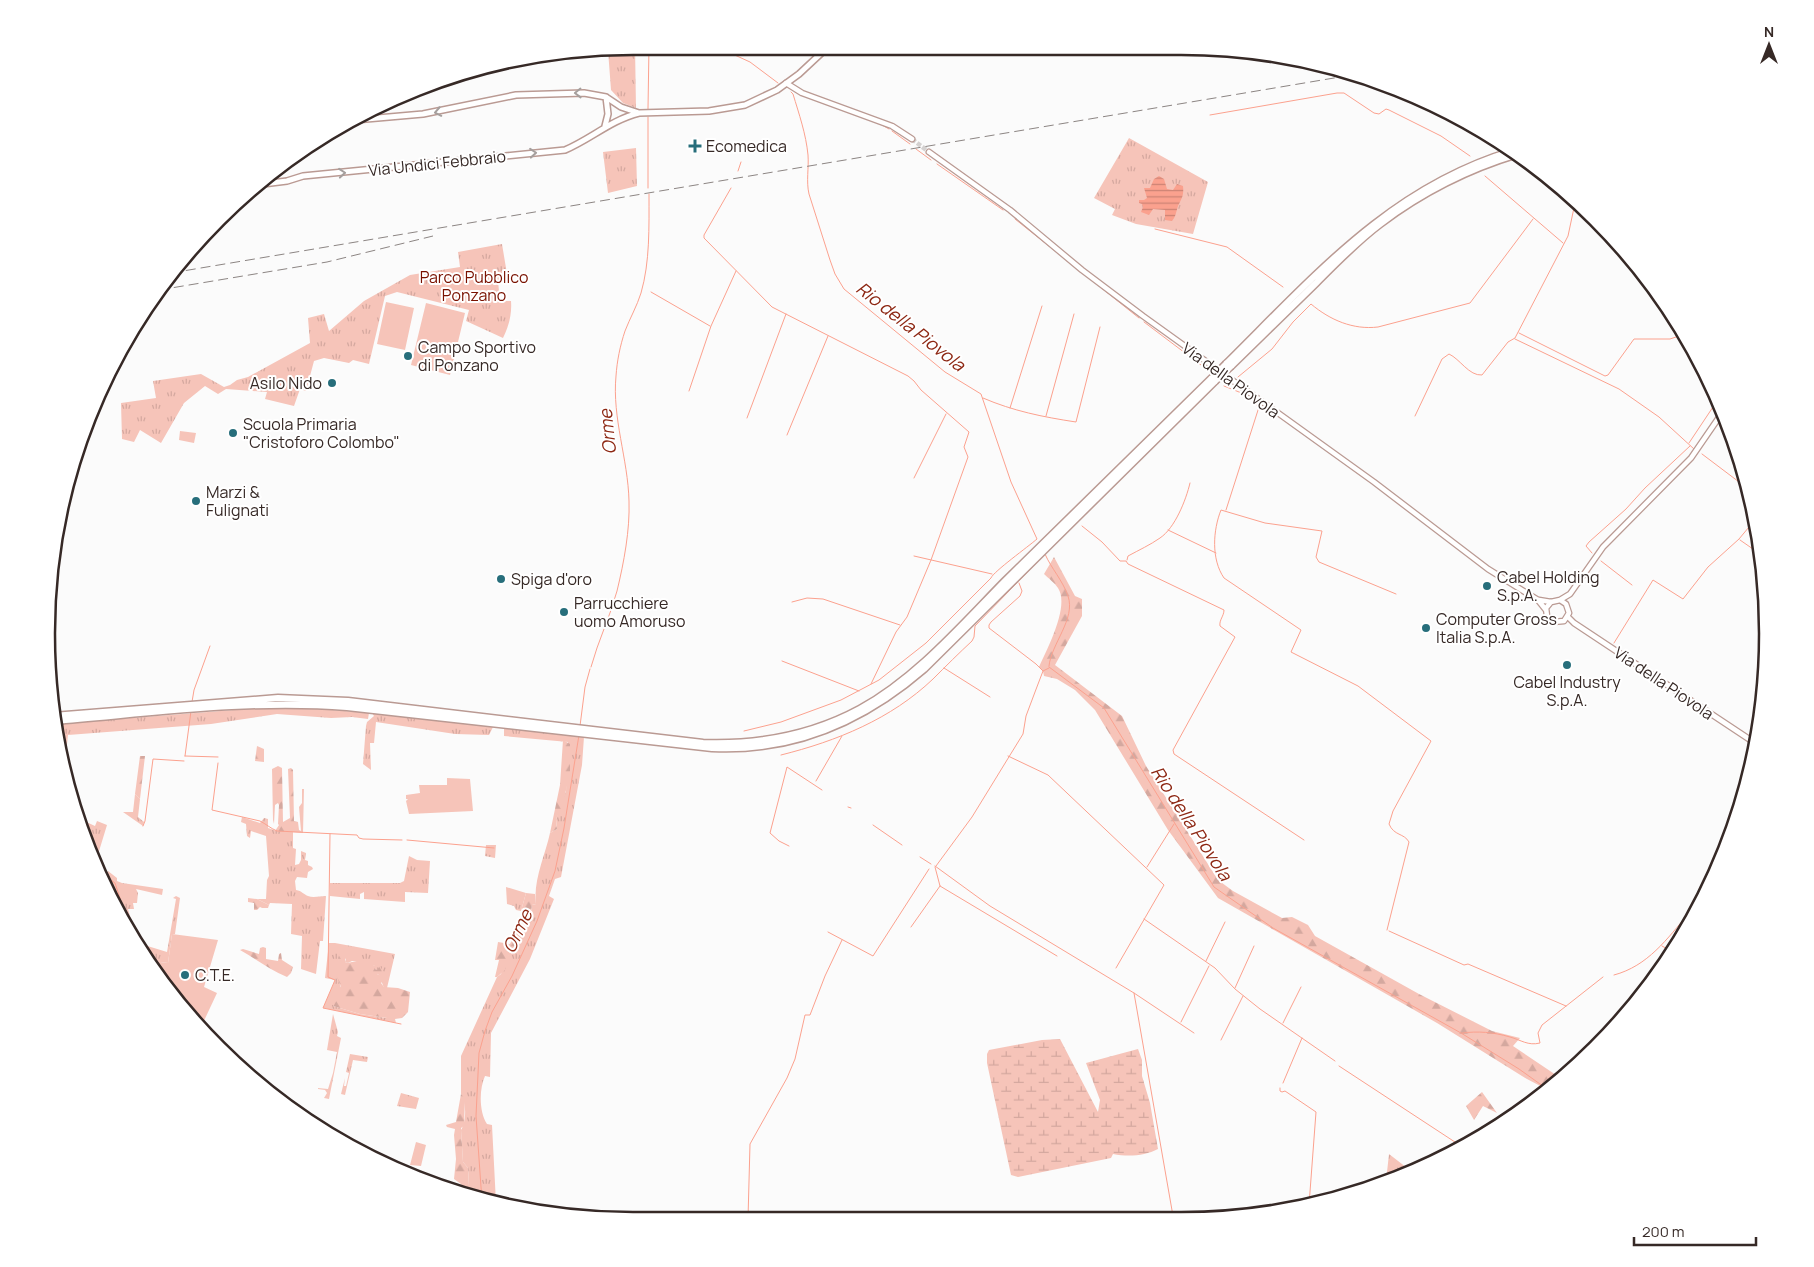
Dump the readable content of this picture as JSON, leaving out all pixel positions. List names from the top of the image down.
{
  "streets": {
    "main road": ["Via Undici Febbraio"],
    "street": ["Via della Piovola"]
  },
  "one_way": ["Via Undici Febbraio"],
  "water": ["Rio della Piovola", "Orme"],
  "parks": ["Parco Pubblico Ponzano"],
  "places": {
    "health": ["Ecomedica"],
    "other": [
      "Campo Sportivo di Ponzano",
      "Asilo Nido",
      "Scuola Primaria \"Cristoforo Colombo\"",
      "Marzi & Fulignati",
      "Spiga d'oro",
      "Cabel Holding S.p.A.",
      "Parrucchiere uomo Amoruso",
      "Computer Gross Italia S.p.A.",
      "Cabel Industry S.p.A.",
      "C.T.E."
    ]
  },
  "scale_bar": "200 m",
  "north": "top"
}
